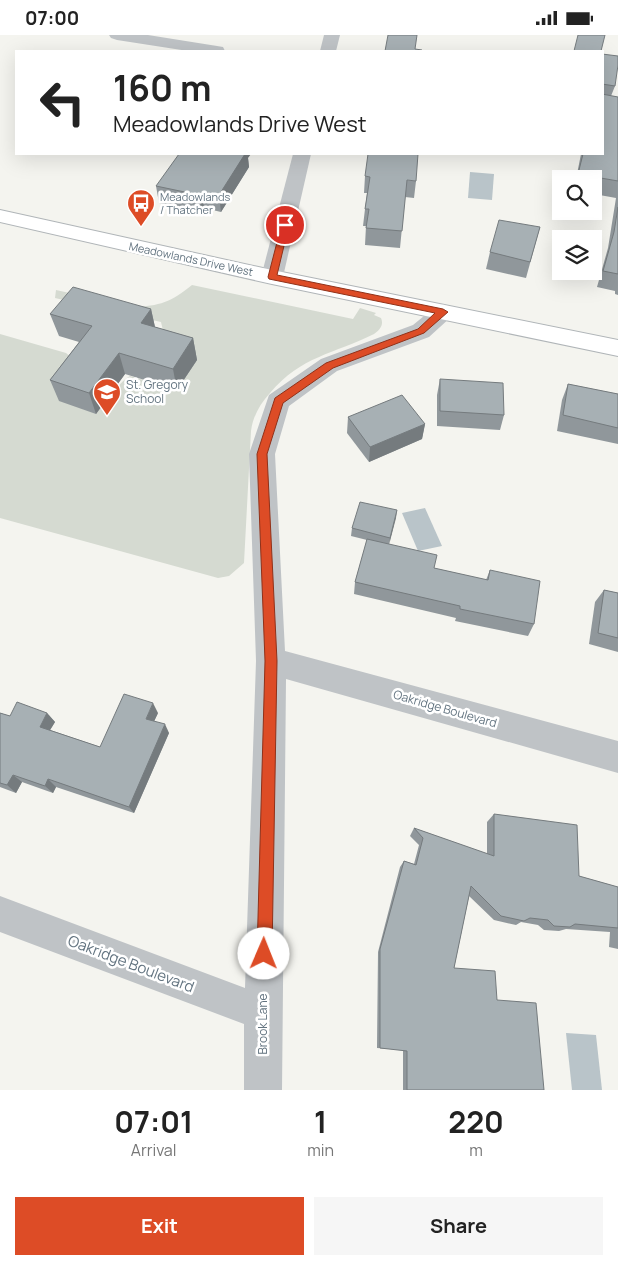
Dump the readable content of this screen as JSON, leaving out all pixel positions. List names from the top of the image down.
{
  "streets": {
    "main road": ["Meadowlands Drive West"],
    "street": ["Oakridge Boulevard", "Brook Lane"]
  },
  "crossings": [
    ["Meadowlands Drive West", "Brook Lane"],
    ["Oakridge Boulevard", "Brook Lane"]
  ],
  "places": {
    "bus stop": ["Meadowlands / Thatcher"],
    "school or university": ["St. Gregory School"]
  },
  "page": {
    "status": "07:00",
    "turn": ["160 m", "Meadowlands Drive West"],
    "eta": [
      "07:01",
      "Arrival",
      "1",
      "min",
      "220",
      "m"
    ],
    "buttons": ["Exit", "Share"]
  }
}
